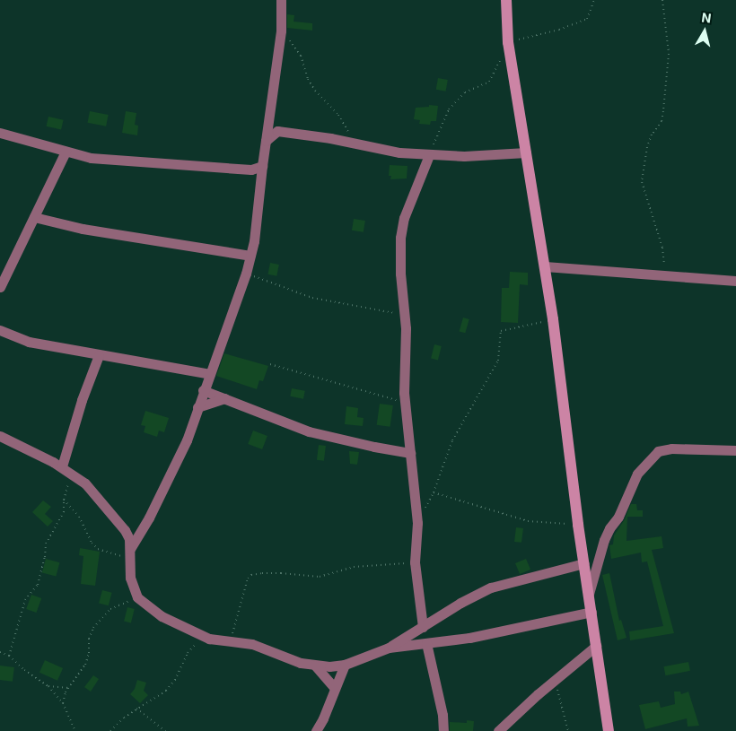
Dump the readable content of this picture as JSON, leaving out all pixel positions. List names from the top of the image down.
{
  "north": "top"
}
